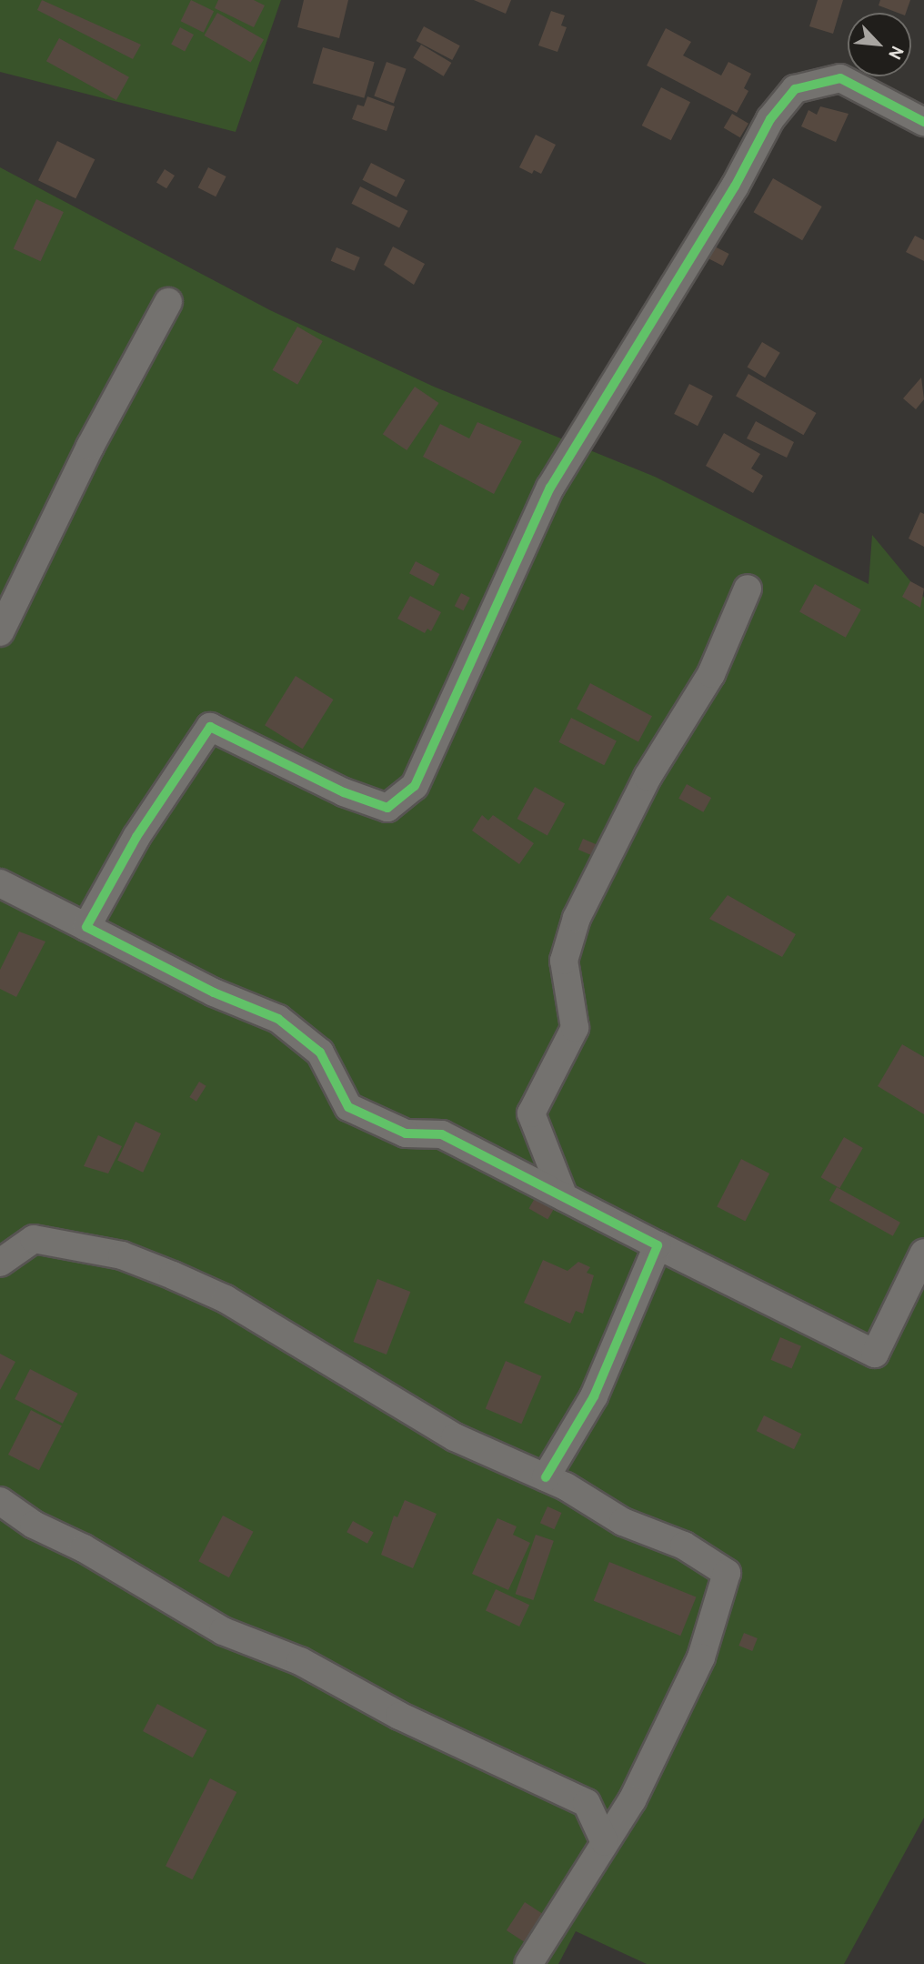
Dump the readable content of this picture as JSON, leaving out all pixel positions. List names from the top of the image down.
{
  "north": "bottom right"
}
